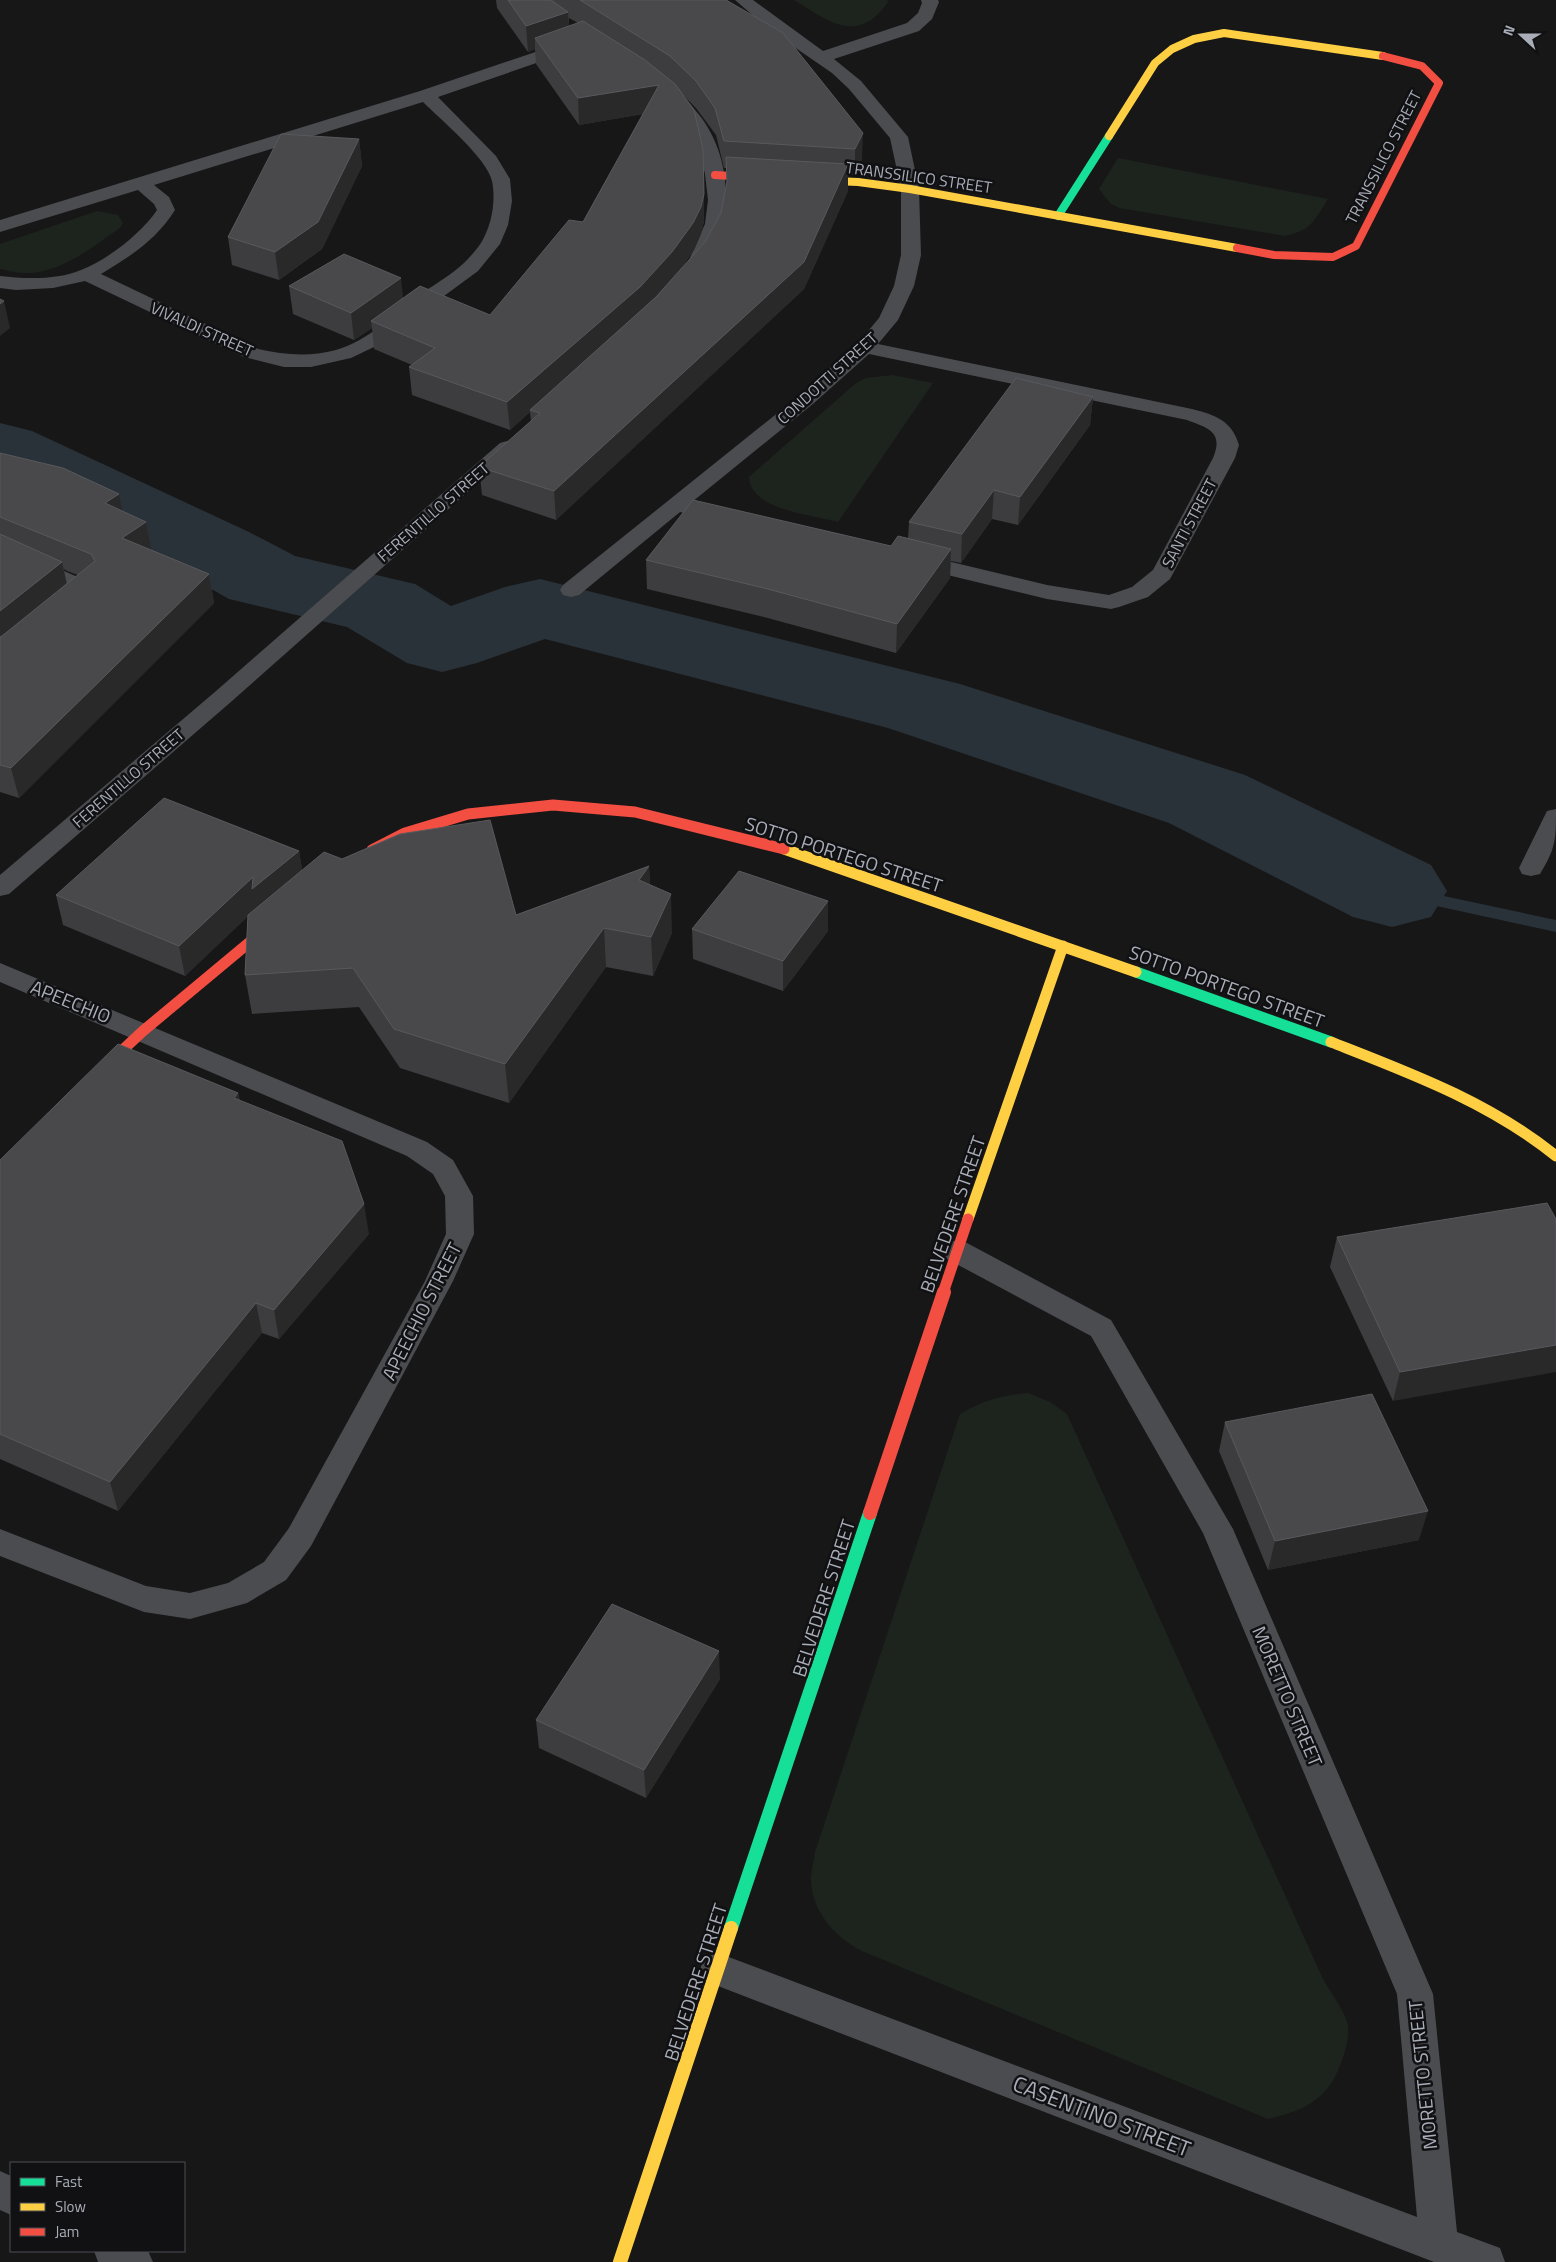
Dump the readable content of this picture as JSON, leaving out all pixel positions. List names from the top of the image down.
{
  "streets": {
    "street": [
      "TRANSSILICO STREET",
      "VIVALDI STREET",
      "CONDOTTI STREET",
      "FERENTILLO STREET",
      "SANTI STREET",
      "SOTTO PORTEGO STREET",
      "APEECHIO",
      "BELVEDERE STREET",
      "APEECHIO STREET",
      "MORETTO STREET",
      "CASENTINO STREET"
    ]
  },
  "crossings": [
    ["TRANSSILICO STREET", "CONDOTTI STREET"],
    ["CONDOTTI STREET", "SANTI STREET"],
    ["SOTTO PORTEGO STREET", "BELVEDERE STREET"],
    ["APEECHIO", "APEECHIO STREET"],
    ["BELVEDERE STREET", "MORETTO STREET"],
    ["BELVEDERE STREET", "CASENTINO STREET"],
    ["MORETTO STREET", "CASENTINO STREET"]
  ],
  "legend": ["Fast", "Slow", "Jam"],
  "north": "left"
}
